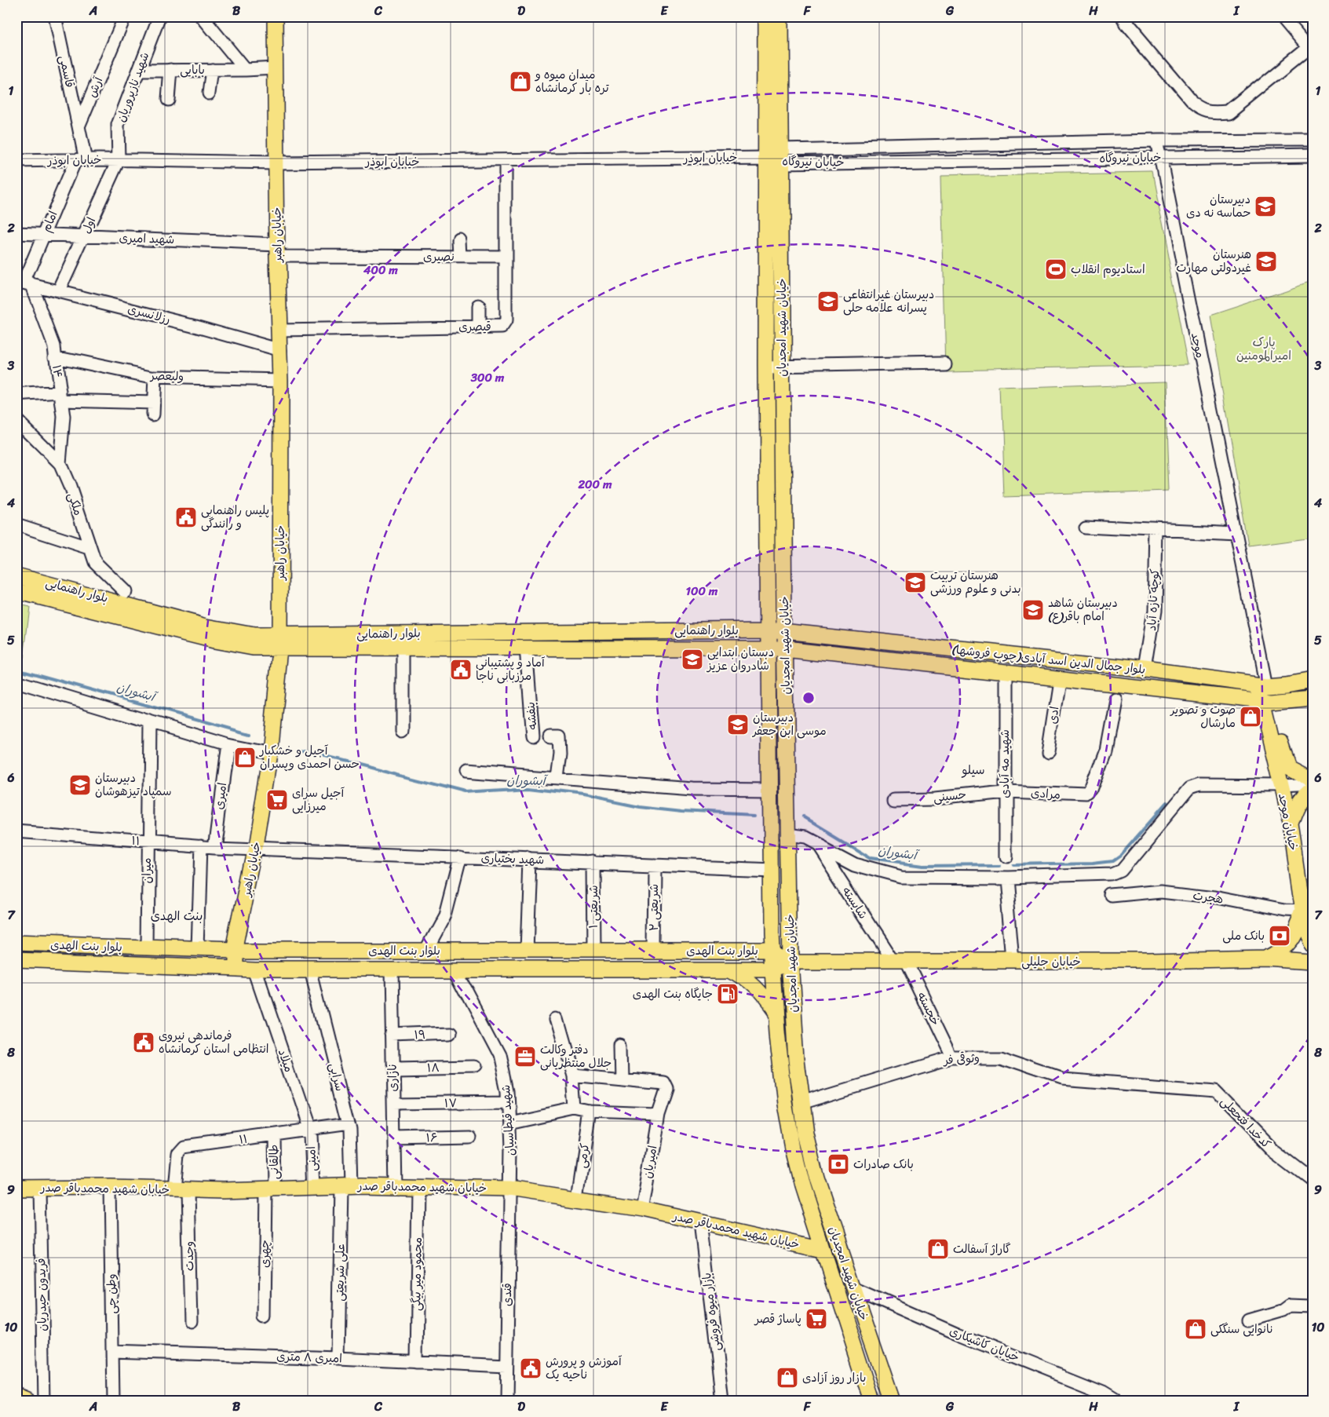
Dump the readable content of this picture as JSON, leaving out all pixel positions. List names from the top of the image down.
{
  "streets": {
    "main road": [
      "خیابان راهبر",
      "خیابان شهید امجدیان",
      "بلوار راهنمایی",
      "بلوار جمال الدین اسد آبادی(چوب فروشها)",
      "خیابان موحد",
      "بلوار بنت الهدی",
      "خیابان جلیلی",
      "خیابان شهید محمدباقر صدر"
    ],
    "street": [
      "بابایی",
      "قاسمی",
      "آرش",
      "شهید نازپروریان",
      "خیابان ابوذر",
      "خیابان نیروگاه",
      "امام",
      "اول",
      "شهید امیری",
      "نصیری",
      "رزلانسری",
      "قیصری",
      "موحد",
      "۱۴",
      "ولیعصر",
      "ملکی",
      "کوچه تازه آباد",
      "ادی",
      "بنفشه",
      "شهید مه آبادی",
      "مرادی",
      "امیری",
      "حسینی",
      "۱۱",
      "شهید بختیاری",
      "میران",
      "هجرت",
      "شایسته",
      "شریعتی ۱",
      "شریعتی ۲",
      "خجسته",
      "۱۹",
      "وثوقی فر",
      "میلاد",
      "۱۸",
      "سرابی",
      "نازاری",
      "۱۷",
      "شهید قیطاسیان",
      "کدخدا فتحعلی",
      "۱۶",
      "کرمی",
      "امینی",
      "طالقانی",
      "امیریان",
      "چهری",
      "وحدت",
      "علی شریعتی",
      "محمود میر بیگی",
      "وطن چی",
      "فریدون حیدریان",
      "قندی",
      "بازار میوه فروشی",
      "خیابان کاشیکاری",
      "امیری ۸ متری"
    ]
  },
  "crossings": [
    ["بابایی", "شهید نازپروریان"],
    ["قاسمی", "آرش"],
    ["شهید نازپروریان", "خیابان ابوذر"],
    ["شهید نازپروریان", "اول"],
    ["خیابان ابوذر", "خیابان نیروگاه"],
    ["خیابان ابوذر", "امام"],
    ["خیابان ابوذر", "اول"],
    ["خیابان ابوذر", "خیابان راهبر"],
    ["خیابان ابوذر", "قیصری"],
    ["خیابان ابوذر", "خیابان شهید امجدیان"],
    ["خیابان نیروگاه", "خیابان شهید امجدیان"],
    ["خیابان نیروگاه", "موحد"],
    ["امام", "شهید امیری"],
    ["امام", "رزلانسری"],
    ["امام", "۱۴"],
    ["اول", "شهید امیری"],
    ["اول", "رزلانسری"],
    ["خیابان راهبر", "شهید امیری"],
    ["خیابان راهبر", "نصیری"],
    ["خیابان راهبر", "رزلانسری"],
    ["خیابان راهبر", "قیصری"],
    ["خیابان راهبر", "ولیعصر"],
    ["خیابان راهبر", "بلوار راهنمایی"],
    ["خیابان راهبر", "۱۱"],
    ["خیابان راهبر", "شهید بختیاری"],
    ["خیابان راهبر", "بلوار بنت الهدی"],
    ["شهید امیری", "نصیری"],
    ["نصیری", "قیصری"],
    ["رزلانسری", "۱۴"],
    ["خیابان شهید امجدیان", "بلوار راهنمایی"],
    ["خیابان شهید امجدیان", "بلوار جمال الدین اسد آبادی(چوب فروشها)"],
    ["خیابان شهید امجدیان", "شهید بختیاری"],
    ["خیابان شهید امجدیان", "بلوار بنت الهدی"],
    ["خیابان شهید امجدیان", "خیابان جلیلی"],
    ["خیابان شهید امجدیان", "وثوقی فر"],
    ["خیابان شهید امجدیان", "خیابان شهید محمدباقر صدر"],
    ["خیابان شهید امجدیان", "خیابان کاشیکاری"],
    ["موحد", "بلوار جمال الدین اسد آبادی(چوب فروشها)"],
    ["۱۴", "ولیعصر"],
    ["۱۴", "ملکی"],
    ["بلوار راهنمایی", "بلوار جمال الدین اسد آبادی(چوب فروشها)"],
    ["بلوار راهنمایی", "بنفشه"],
    ["کوچه تازه آباد", "بلوار جمال الدین اسد آبادی(چوب فروشها)"],
    ["بلوار جمال الدین اسد آبادی(چوب فروشها)", "ادی"],
    ["بلوار جمال الدین اسد آبادی(چوب فروشها)", "شهید مه آبادی"],
    ["بلوار جمال الدین اسد آبادی(چوب فروشها)", "خیابان موحد"],
    ["شهید مه آبادی", "مرادی"],
    ["شهید مه آبادی", "حسینی"],
    ["مرادی", "حسینی"],
    ["امیری", "۱۱"],
    ["خیابان موحد", "هجرت"],
    ["۱۱", "شهید بختیاری"],
    ["۱۱", "میران"],
    ["۱۱", "میلاد"],
    ["۱۱", "سرابی"],
    ["۱۱", "امینی"],
    ["۱۱", "طالقانی"],
    ["۱۱", "خیابان شهید محمدباقر صدر"],
    ["۱۱", "وحدت"],
    ["شهید بختیاری", "شریعتی ۱"],
    ["شهید بختیاری", "شریعتی ۲"],
    ["میران", "بلوار بنت الهدی"],
    ["شایسته", "خیابان جلیلی"],
    ["شایسته", "خجسته"],
    ["شریعتی ۱", "بلوار بنت الهدی"],
    ["شریعتی ۲", "بلوار بنت الهدی"],
    ["بلوار بنت الهدی", "خیابان جلیلی"],
    ["بلوار بنت الهدی", "میلاد"],
    ["بلوار بنت الهدی", "سرابی"],
    ["بلوار بنت الهدی", "نازاری"],
    ["بلوار بنت الهدی", "شهید قیطاسیان"],
    ["خیابان جلیلی", "خجسته"],
    ["خجسته", "وثوقی فر"],
    ["۱۹", "نازاری"],
    ["وثوقی فر", "کدخدا فتحعلی"],
    ["میلاد", "امینی"],
    ["۱۸", "نازاری"],
    ["سرابی", "خیابان شهید محمدباقر صدر"],
    ["سرابی", "علی شریعتی"],
    ["نازاری", "۱۷"],
    ["نازاری", "۱۶"],
    ["نازاری", "خیابان شهید محمدباقر صدر"],
    ["۱۷", "شهید قیطاسیان"],
    ["شهید قیطاسیان", "خیابان شهید محمدباقر صدر"],
    ["شهید قیطاسیان", "قندی"],
    ["کرمی", "خیابان شهید محمدباقر صدر"],
    ["امینی", "خیابان شهید محمدباقر صدر"],
    ["طالقانی", "خیابان شهید محمدباقر صدر"],
    ["طالقانی", "چهری"],
    ["امیریان", "خیابان شهید محمدباقر صدر"],
    ["خیابان شهید محمدباقر صدر", "چهری"],
    ["خیابان شهید محمدباقر صدر", "وحدت"],
    ["خیابان شهید محمدباقر صدر", "علی شریعتی"],
    ["خیابان شهید محمدباقر صدر", "محمود میر بیگی"],
    ["خیابان شهید محمدباقر صدر", "وطن چی"],
    ["خیابان شهید محمدباقر صدر", "فریدون حیدریان"],
    ["خیابان شهید محمدباقر صدر", "قندی"],
    ["خیابان شهید محمدباقر صدر", "بازار میوه فروشی"],
    ["علی شریعتی", "امیری ۸ متری"],
    ["محمود میر بیگی", "امیری ۸ متری"],
    ["وطن چی", "امیری ۸ متری"],
    ["قندی", "امیری ۸ متری"]
  ],
  "districts": ["سیلو", "بنت الهدی"],
  "water": ["آبشوران"],
  "parks": ["پارک امیرالمومنین"],
  "places": {
    "shop": [
      "میدان میوه و تره بار کرمانشاه",
      "صوت و تصویر مارشال",
      "آجیل و خشکبار حسن احمدی وپسران",
      "گاراژ آسفالت",
      "نانوایی سنگکی",
      "بازار روز آزادی"
    ],
    "school or university": [
      "دبیرستان حماسه نه دی",
      "هنرستان غیردولتی مهارت",
      "دبیرستان غیرانتفاعی پسرانه علامه حلی",
      "هنرستان تربیت بدنی و علوم ورزشی",
      "دبیرستان شاهد امام باقر(ع)",
      "دبستان ابتدایی شادروان عزیز",
      "دبیرستان موسی ابن جعفر",
      "دبیرستان سمپاد تیزهوشان"
    ],
    "sports": ["استادیوم انقلاب"],
    "public building": [
      "پلیس راهنمایی و رانندگی",
      "آماد و پشتیبانی مرزبانی ناجا",
      "فرماندهی نیروی انتظامی استان کرمانشاه",
      "آموزش و پرورش ناحیه یک"
    ],
    "supermarket": ["آجیل سرای میرزایی", "پاساژ قصر"],
    "bank": ["بانک ملی", "بانک صادرات"],
    "fuel station": ["جایگاه بنت الهدی"],
    "office": ["دفتر وکالت جلال منتظریانی"]
  },
  "grid": {
    "columns": [
      "A",
      "B",
      "C",
      "D",
      "E",
      "F",
      "G",
      "H",
      "I"
    ],
    "rows": [
      "1",
      "2",
      "3",
      "4",
      "5",
      "6",
      "7",
      "8",
      "9",
      "10"
    ]
  },
  "rings": [
    "400 m",
    "300 m",
    "200 m",
    "100 m"
  ]
}
